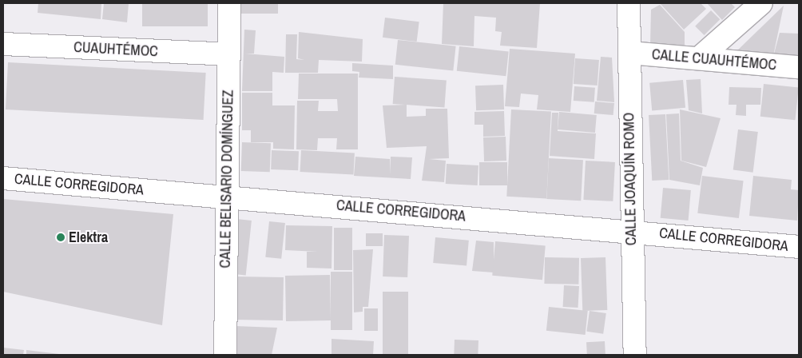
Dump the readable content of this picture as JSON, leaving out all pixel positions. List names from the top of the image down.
{
  "streets": {
    "street": [
      "CUAUHTÉMOC",
      "CALLE CUAUHTÉMOC",
      "CALLE BELISARIO DOMÍNGUEZ",
      "CALLE JOAQUÍN ROMO",
      "CALLE CORREGIDORA"
    ]
  },
  "crossings": [
    ["CUAUHTÉMOC", "CALLE BELISARIO DOMÍNGUEZ"],
    ["CALLE CUAUHTÉMOC", "CALLE JOAQUÍN ROMO"],
    ["CALLE BELISARIO DOMÍNGUEZ", "CALLE CORREGIDORA"],
    ["CALLE JOAQUÍN ROMO", "CALLE CORREGIDORA"]
  ],
  "places": ["Elektra"]
}
